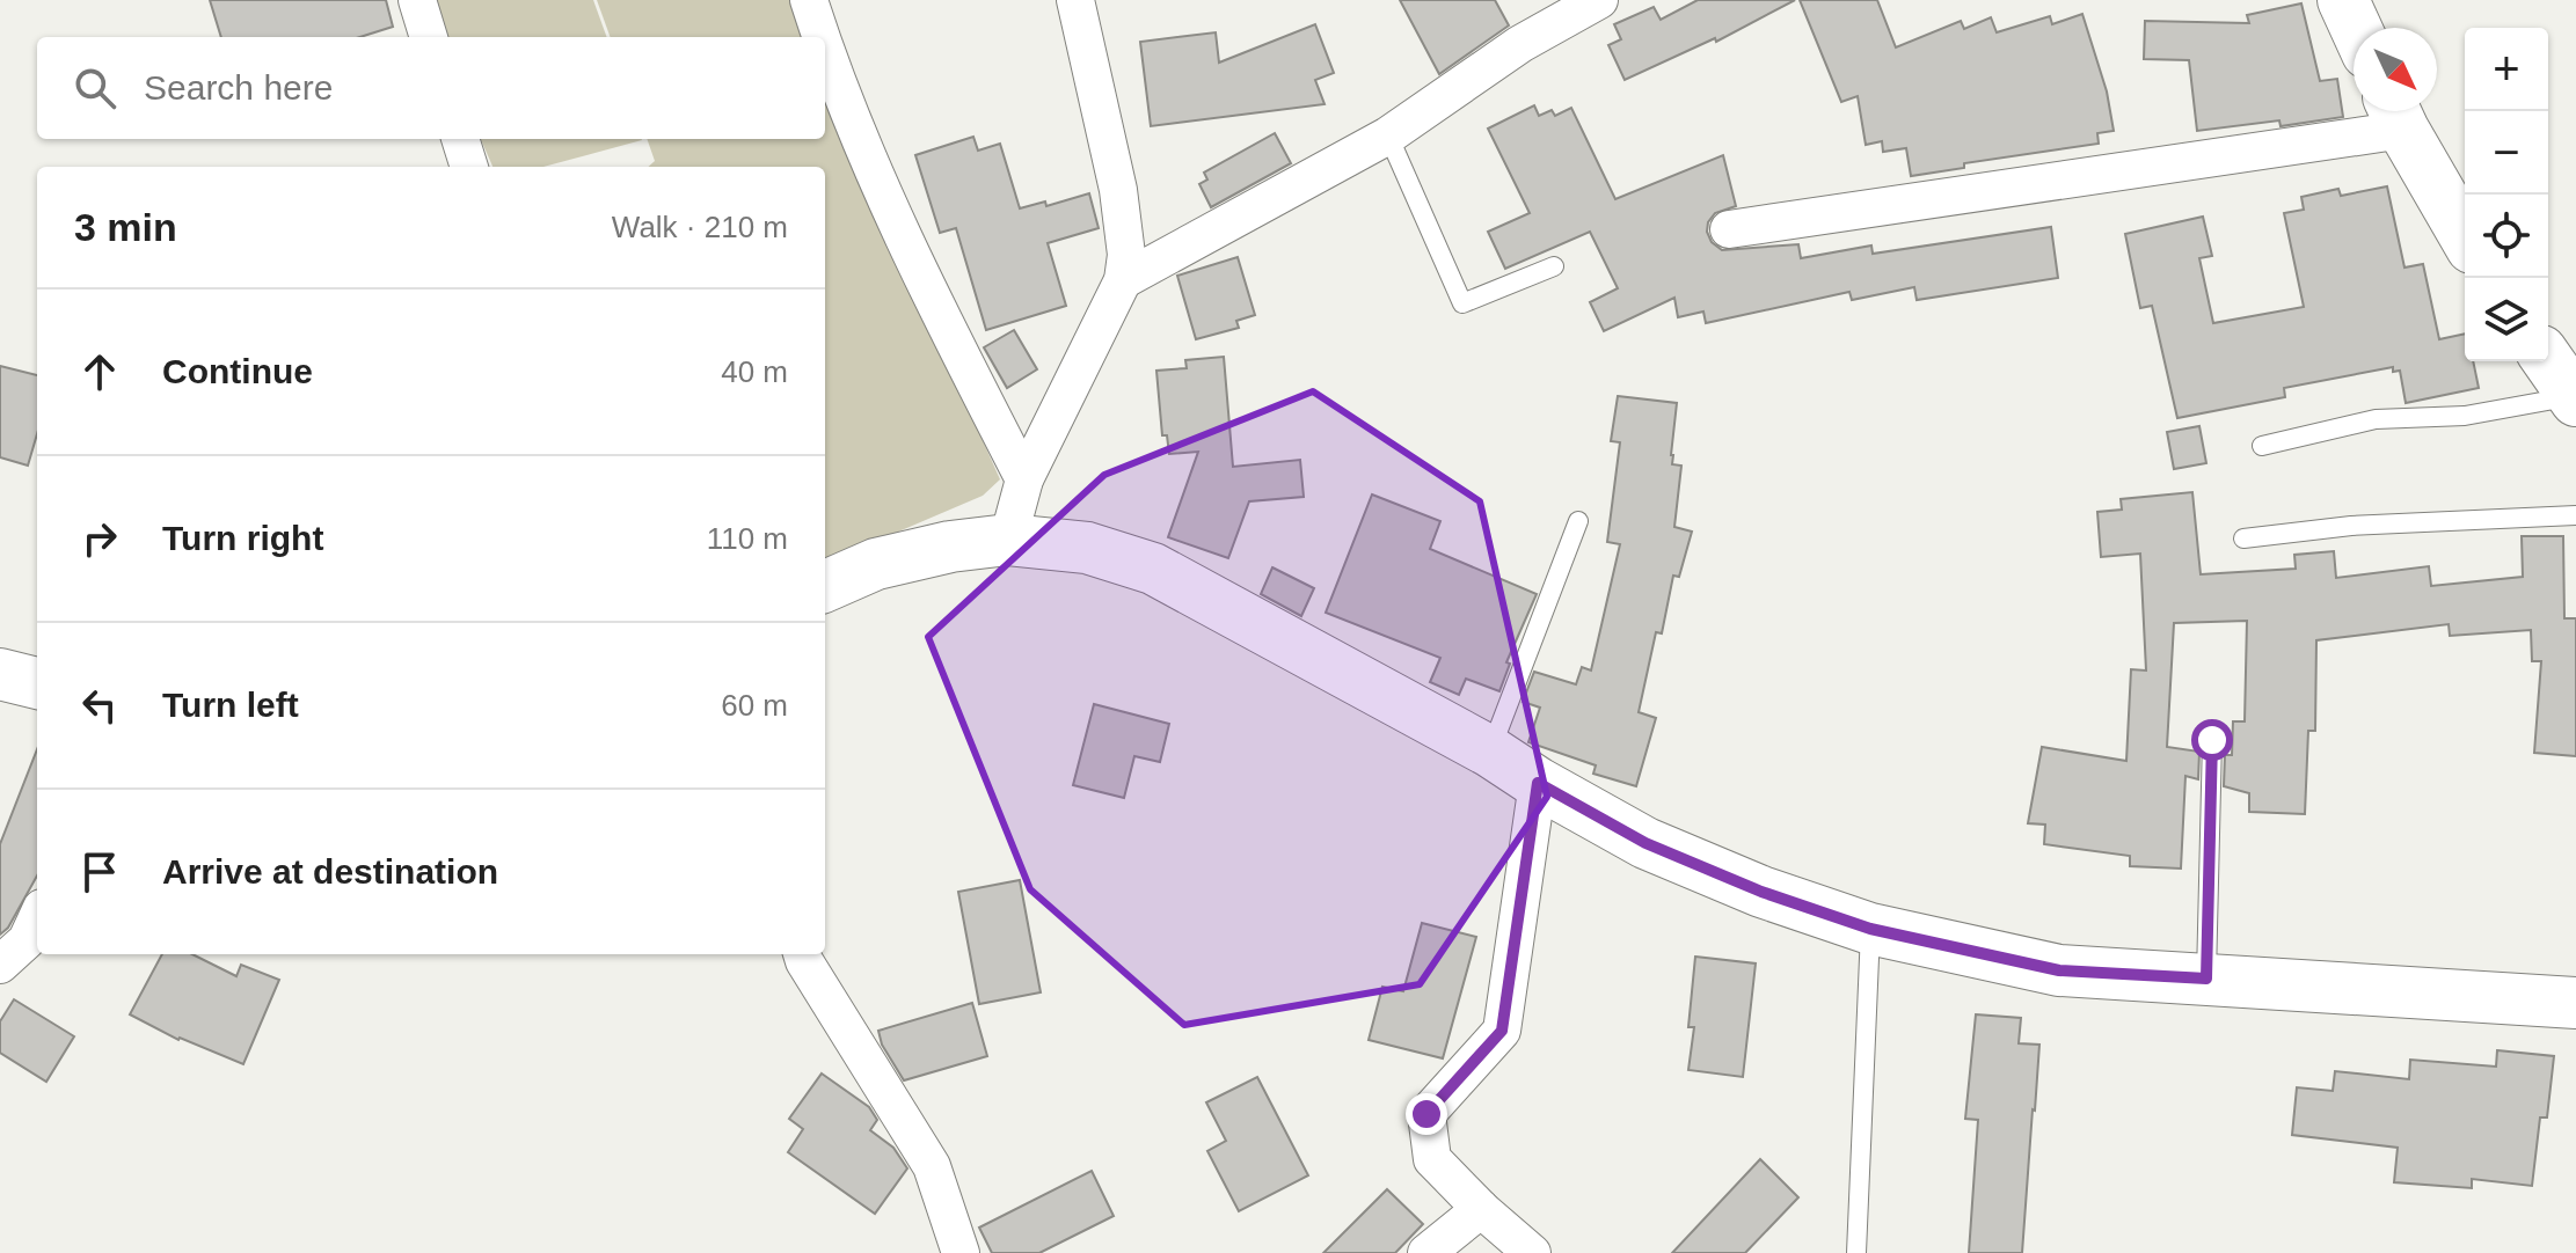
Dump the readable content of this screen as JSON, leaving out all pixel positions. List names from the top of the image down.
{
  "north": "bottom right",
  "page": {
    "map_buttons": ["+", "−"],
    "search": "Search here",
    "heading": ["3 min", "Walk · 210 m"],
    "list": [
      ["Continue", "40 m"],
      ["Turn right", "110 m"],
      ["Turn left", "60 m"],
      "Arrive at destination"
    ]
  }
}
